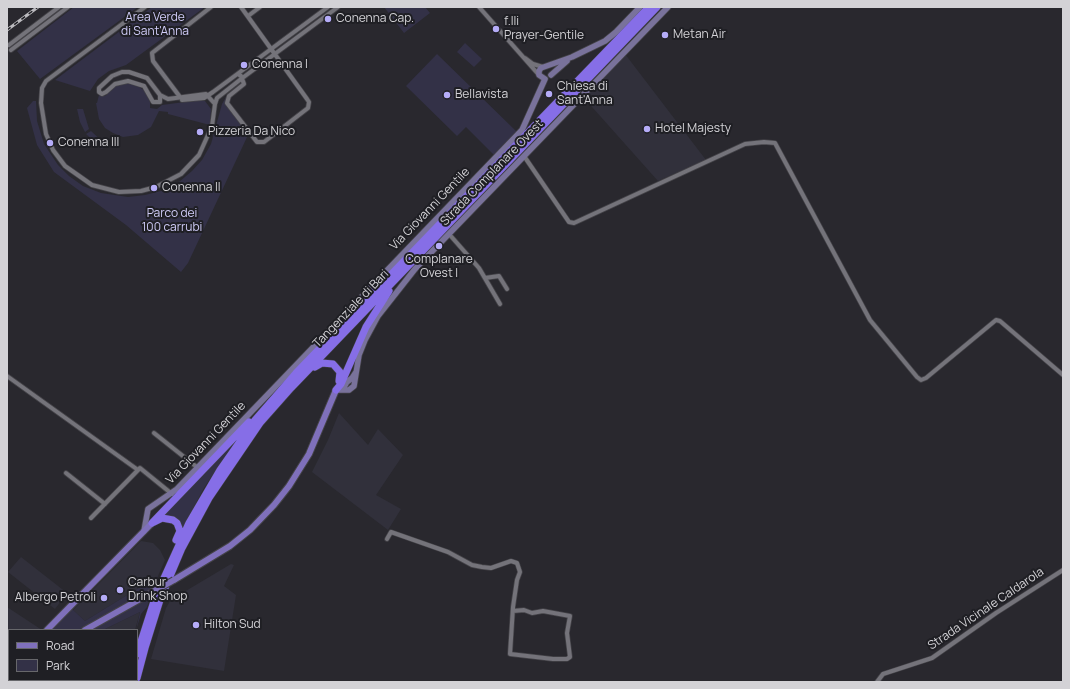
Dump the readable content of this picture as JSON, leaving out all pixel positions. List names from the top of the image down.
{
  "streets": {
    "highway": ["Tangenziale di Bari"],
    "street": ["Strada Complanare Ovest", "Via Giovanni Gentile", "Strada Vicinale Caldarola"]
  },
  "parks": ["Area Verde di Sant'Anna", "Parco dei 100 carrubi"],
  "places": [
    "Conenna Cap.",
    "f.lli Prayer-Gentile",
    "Metan Air",
    "Conenna I",
    "Chiesa di Sant'Anna",
    "Bellavista",
    "Hotel Majesty",
    "Pizzeria Da Nico",
    "Conenna III",
    "Conenna II",
    "Complanare Ovest I",
    "Carbur Drink Shop",
    "Albergo Petroli",
    "Hilton Sud"
  ],
  "legend": ["Road", "Park"]
}
